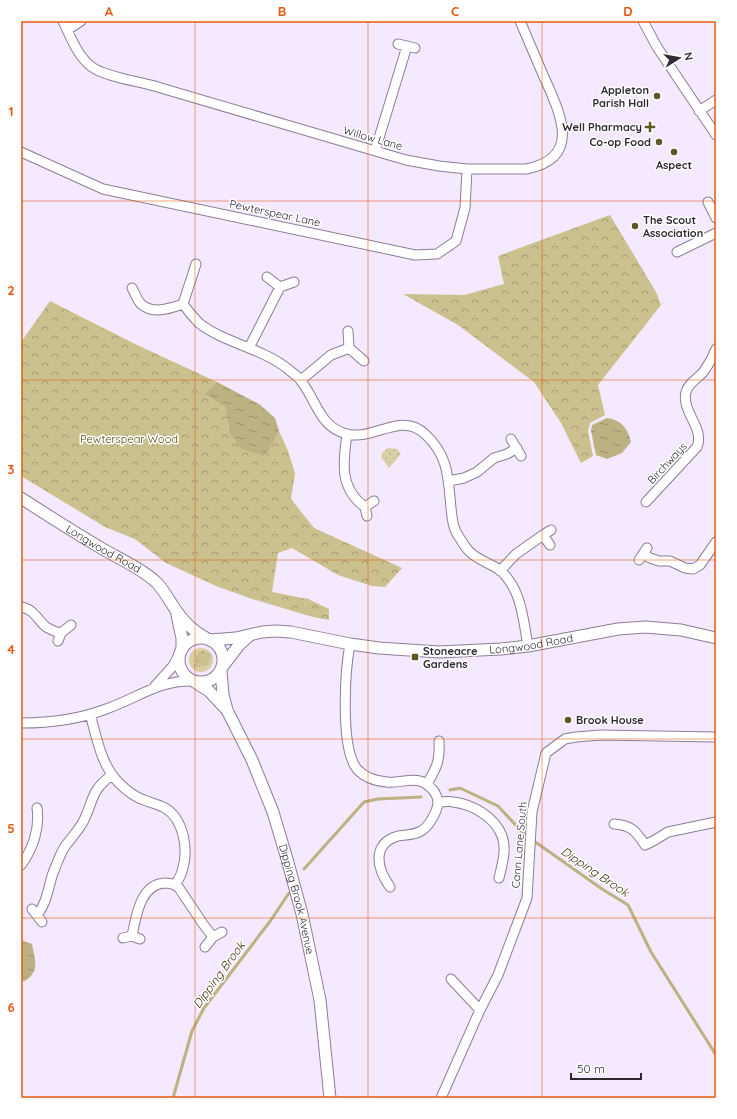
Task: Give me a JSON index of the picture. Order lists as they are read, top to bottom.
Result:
{
  "streets": {
    "street": [
      "Willow Lane",
      "Pewterspear Lane",
      "Birchways",
      "Longwood Road",
      "Cann Lane South",
      "Dipping Brook Avenue"
    ]
  },
  "crossings": [
    ["Willow Lane", "Pewterspear Lane"],
    ["Longwood Road", "Dipping Brook Avenue"]
  ],
  "water": ["Dipping Brook"],
  "parks": ["Pewterspear Wood"],
  "places": {
    "other": [
      "Appleton Parish Hall",
      "Co-op Food",
      "Aspect",
      "The Scout Association",
      "Brook House"
    ],
    "health": ["Well Pharmacy"],
    "transit": ["Stoneacre Gardens"]
  },
  "scale_bar": "50 m",
  "north": "right",
  "grid": {
    "columns": [
      "A",
      "B",
      "C",
      "D"
    ],
    "rows": [
      "1",
      "2",
      "3",
      "4",
      "5",
      "6"
    ]
  }
}
